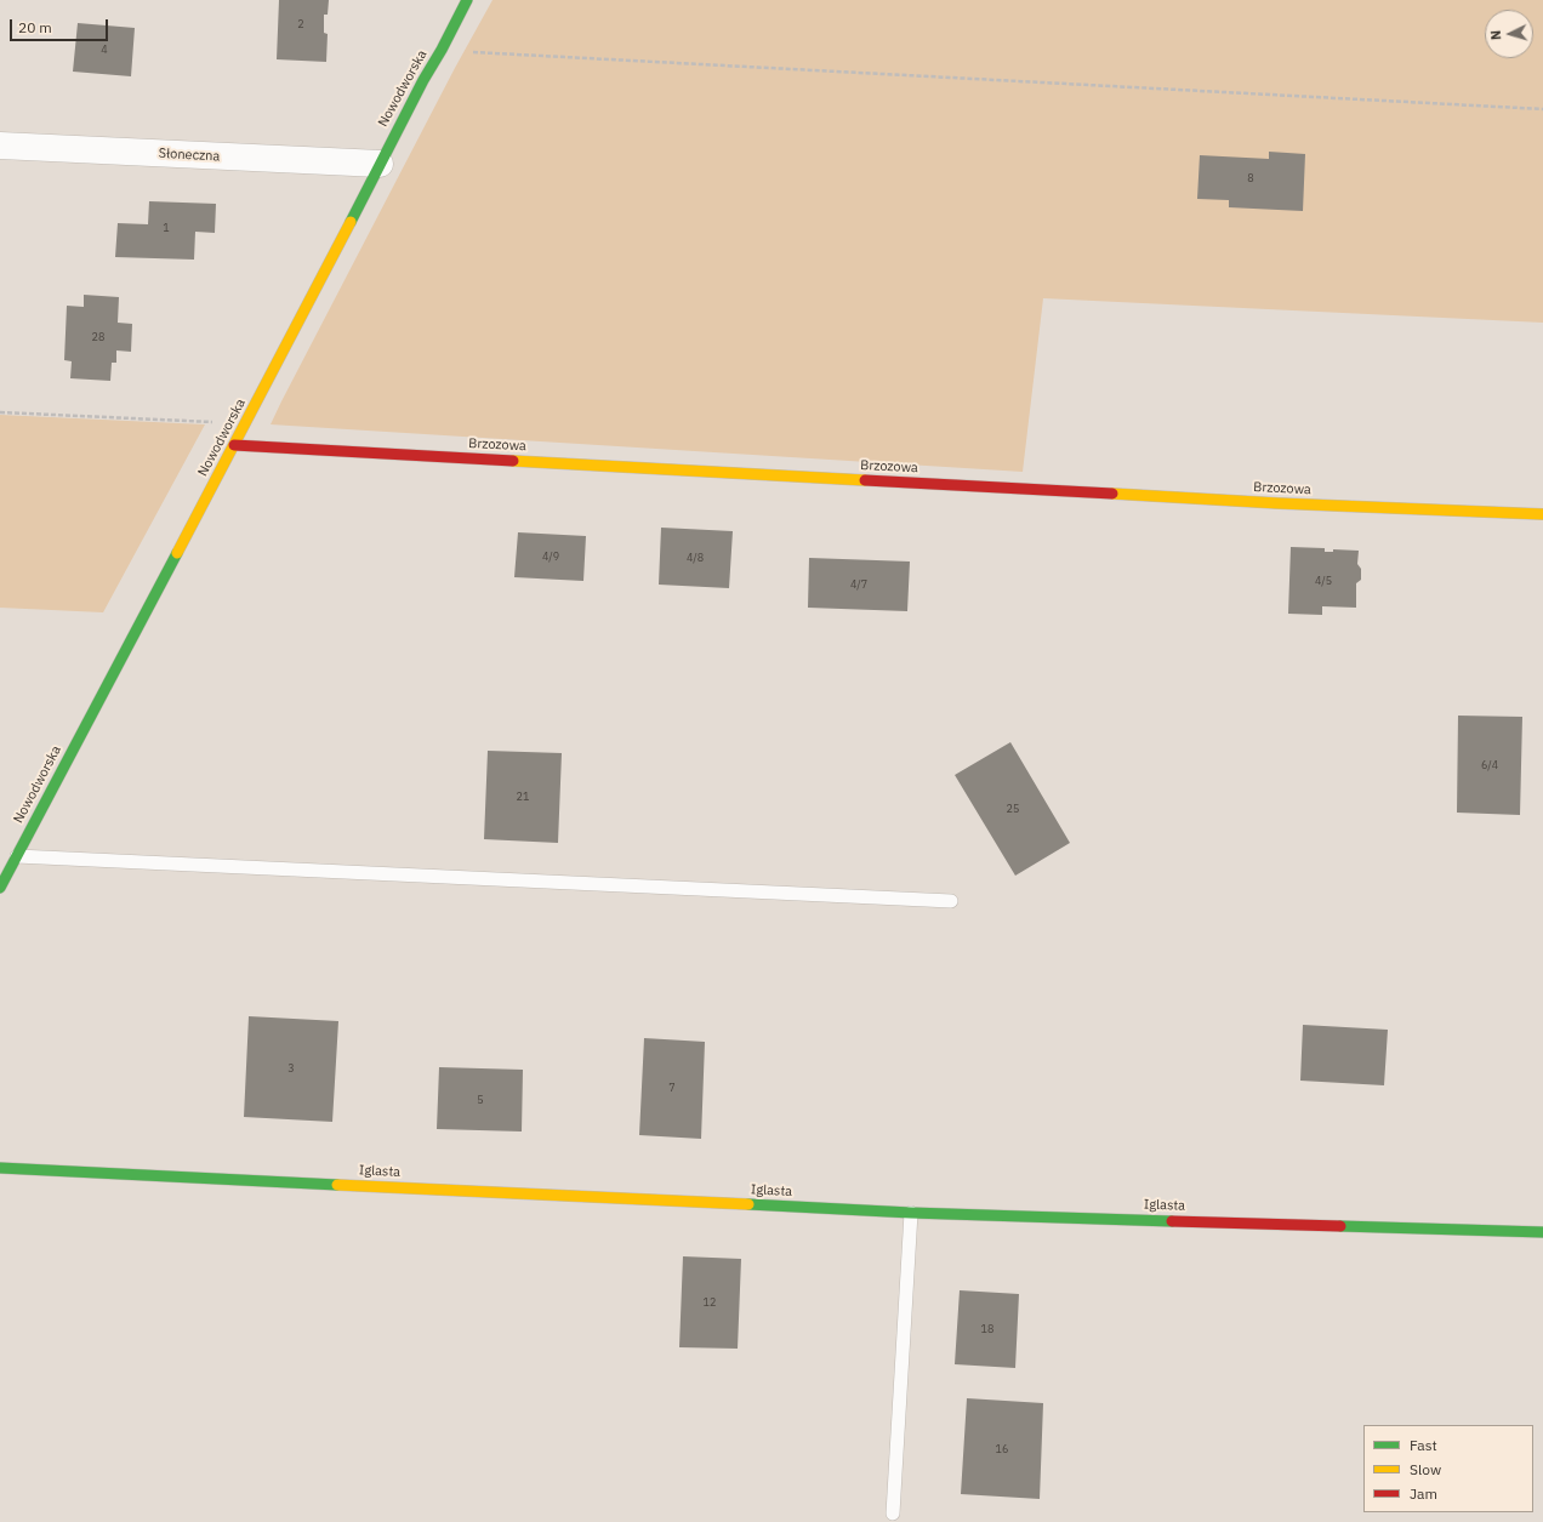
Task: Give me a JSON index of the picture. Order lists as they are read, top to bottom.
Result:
{
  "streets": {
    "street": [
      "Nowodworska",
      "Słoneczna",
      "Brzozowa",
      "Iglasta"
    ]
  },
  "crossings": [
    ["Nowodworska", "Słoneczna"],
    ["Nowodworska", "Brzozowa"]
  ],
  "house_numbers": [
    "2",
    "4",
    "8",
    "1",
    "28",
    "4/9",
    "4/8",
    "4/5",
    "4/7",
    "6/4",
    "21",
    "25",
    "3",
    "7",
    "5",
    "12",
    "18",
    "16"
  ],
  "legend": ["Fast", "Slow", "Jam"],
  "scale_bar": "20 m",
  "north": "left"
}
